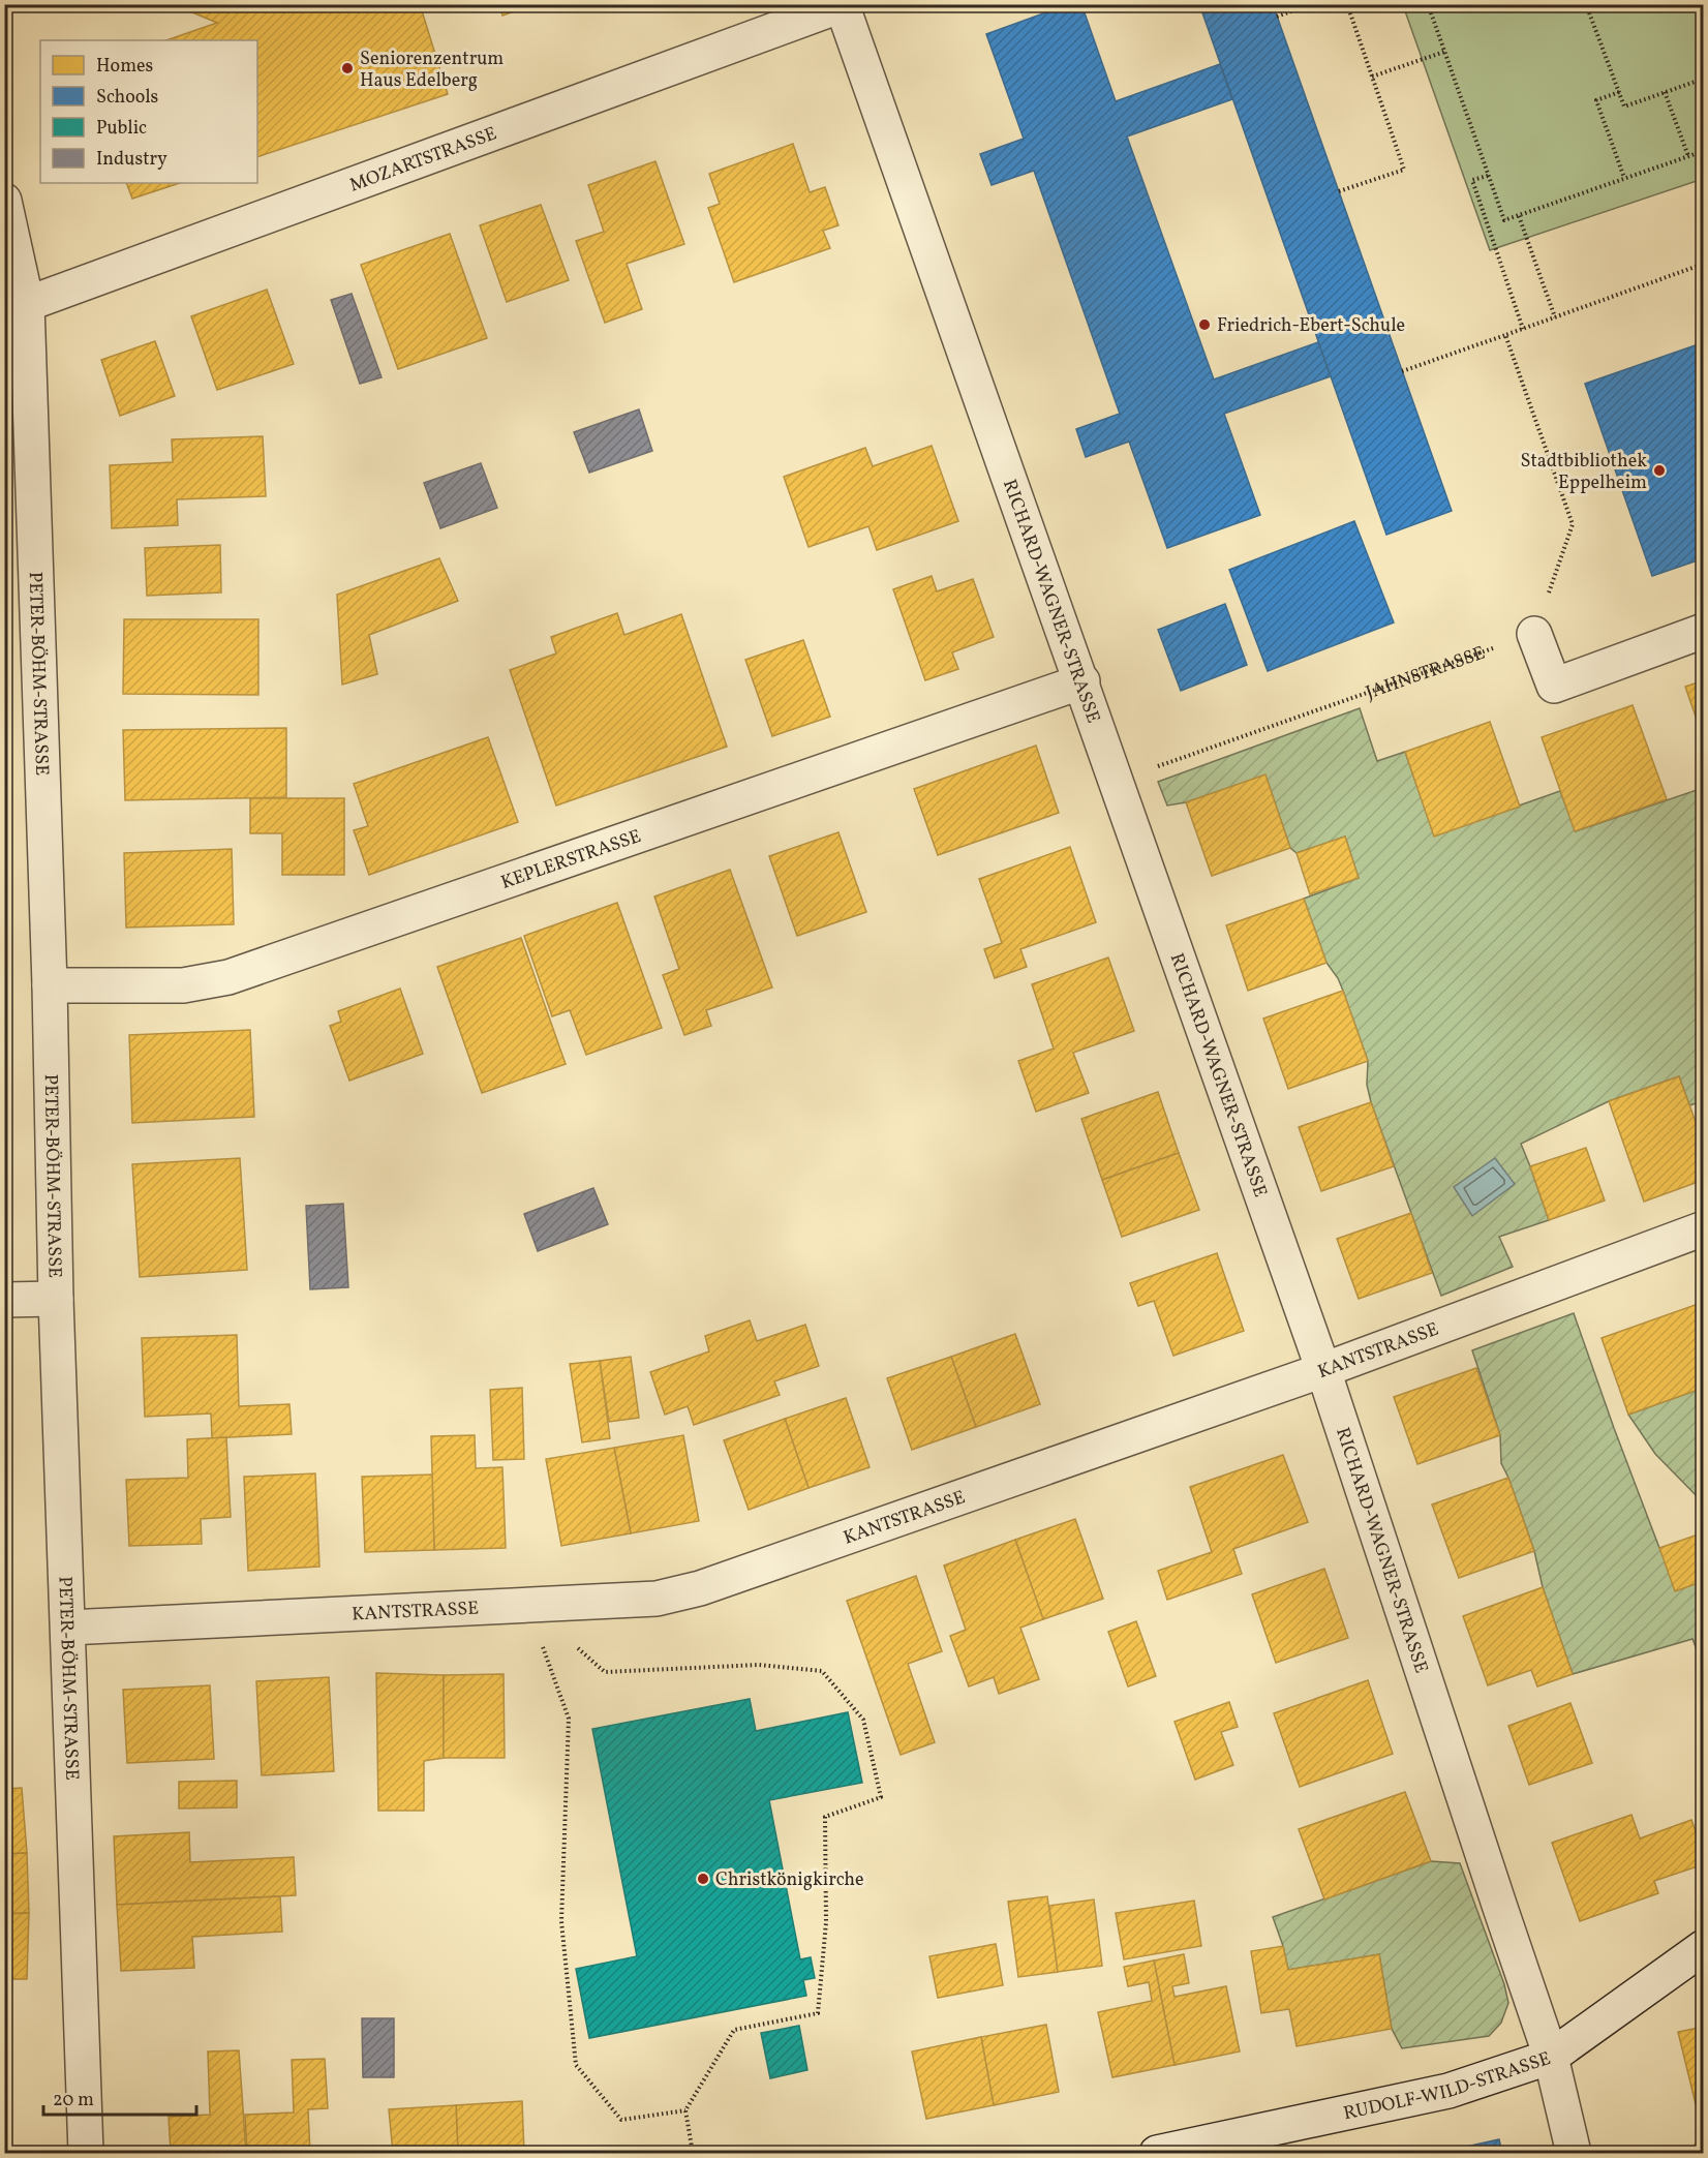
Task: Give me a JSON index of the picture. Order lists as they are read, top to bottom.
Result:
{
  "streets": {
    "street": [
      "MOZARTSTRASSE",
      "RICHARD-WAGNER-STRASSE",
      "PETER-BÖHM-STRASSE",
      "KEPLERSTRASSE",
      "KANTSTRASSE",
      "RUDOLF-WILD-STRASSE"
    ],
    "path": ["JAHNSTRASSE"]
  },
  "crossings": [
    ["MOZARTSTRASSE", "RICHARD-WAGNER-STRASSE"],
    ["MOZARTSTRASSE", "PETER-BÖHM-STRASSE"],
    ["RICHARD-WAGNER-STRASSE", "JAHNSTRASSE"],
    ["RICHARD-WAGNER-STRASSE", "KEPLERSTRASSE"],
    ["RICHARD-WAGNER-STRASSE", "KANTSTRASSE"],
    ["RICHARD-WAGNER-STRASSE", "RUDOLF-WILD-STRASSE"],
    ["PETER-BÖHM-STRASSE", "KEPLERSTRASSE"],
    ["PETER-BÖHM-STRASSE", "KANTSTRASSE"]
  ],
  "places": [
    "Seniorenzentrum Haus Edelberg",
    "Friedrich-Ebert-Schule",
    "Stadtbibliothek Eppelheim",
    "Christkönigkirche"
  ],
  "legend": [
    "Homes",
    "Schools",
    "Public",
    "Industry"
  ],
  "scale_bar": "20 m"
}
